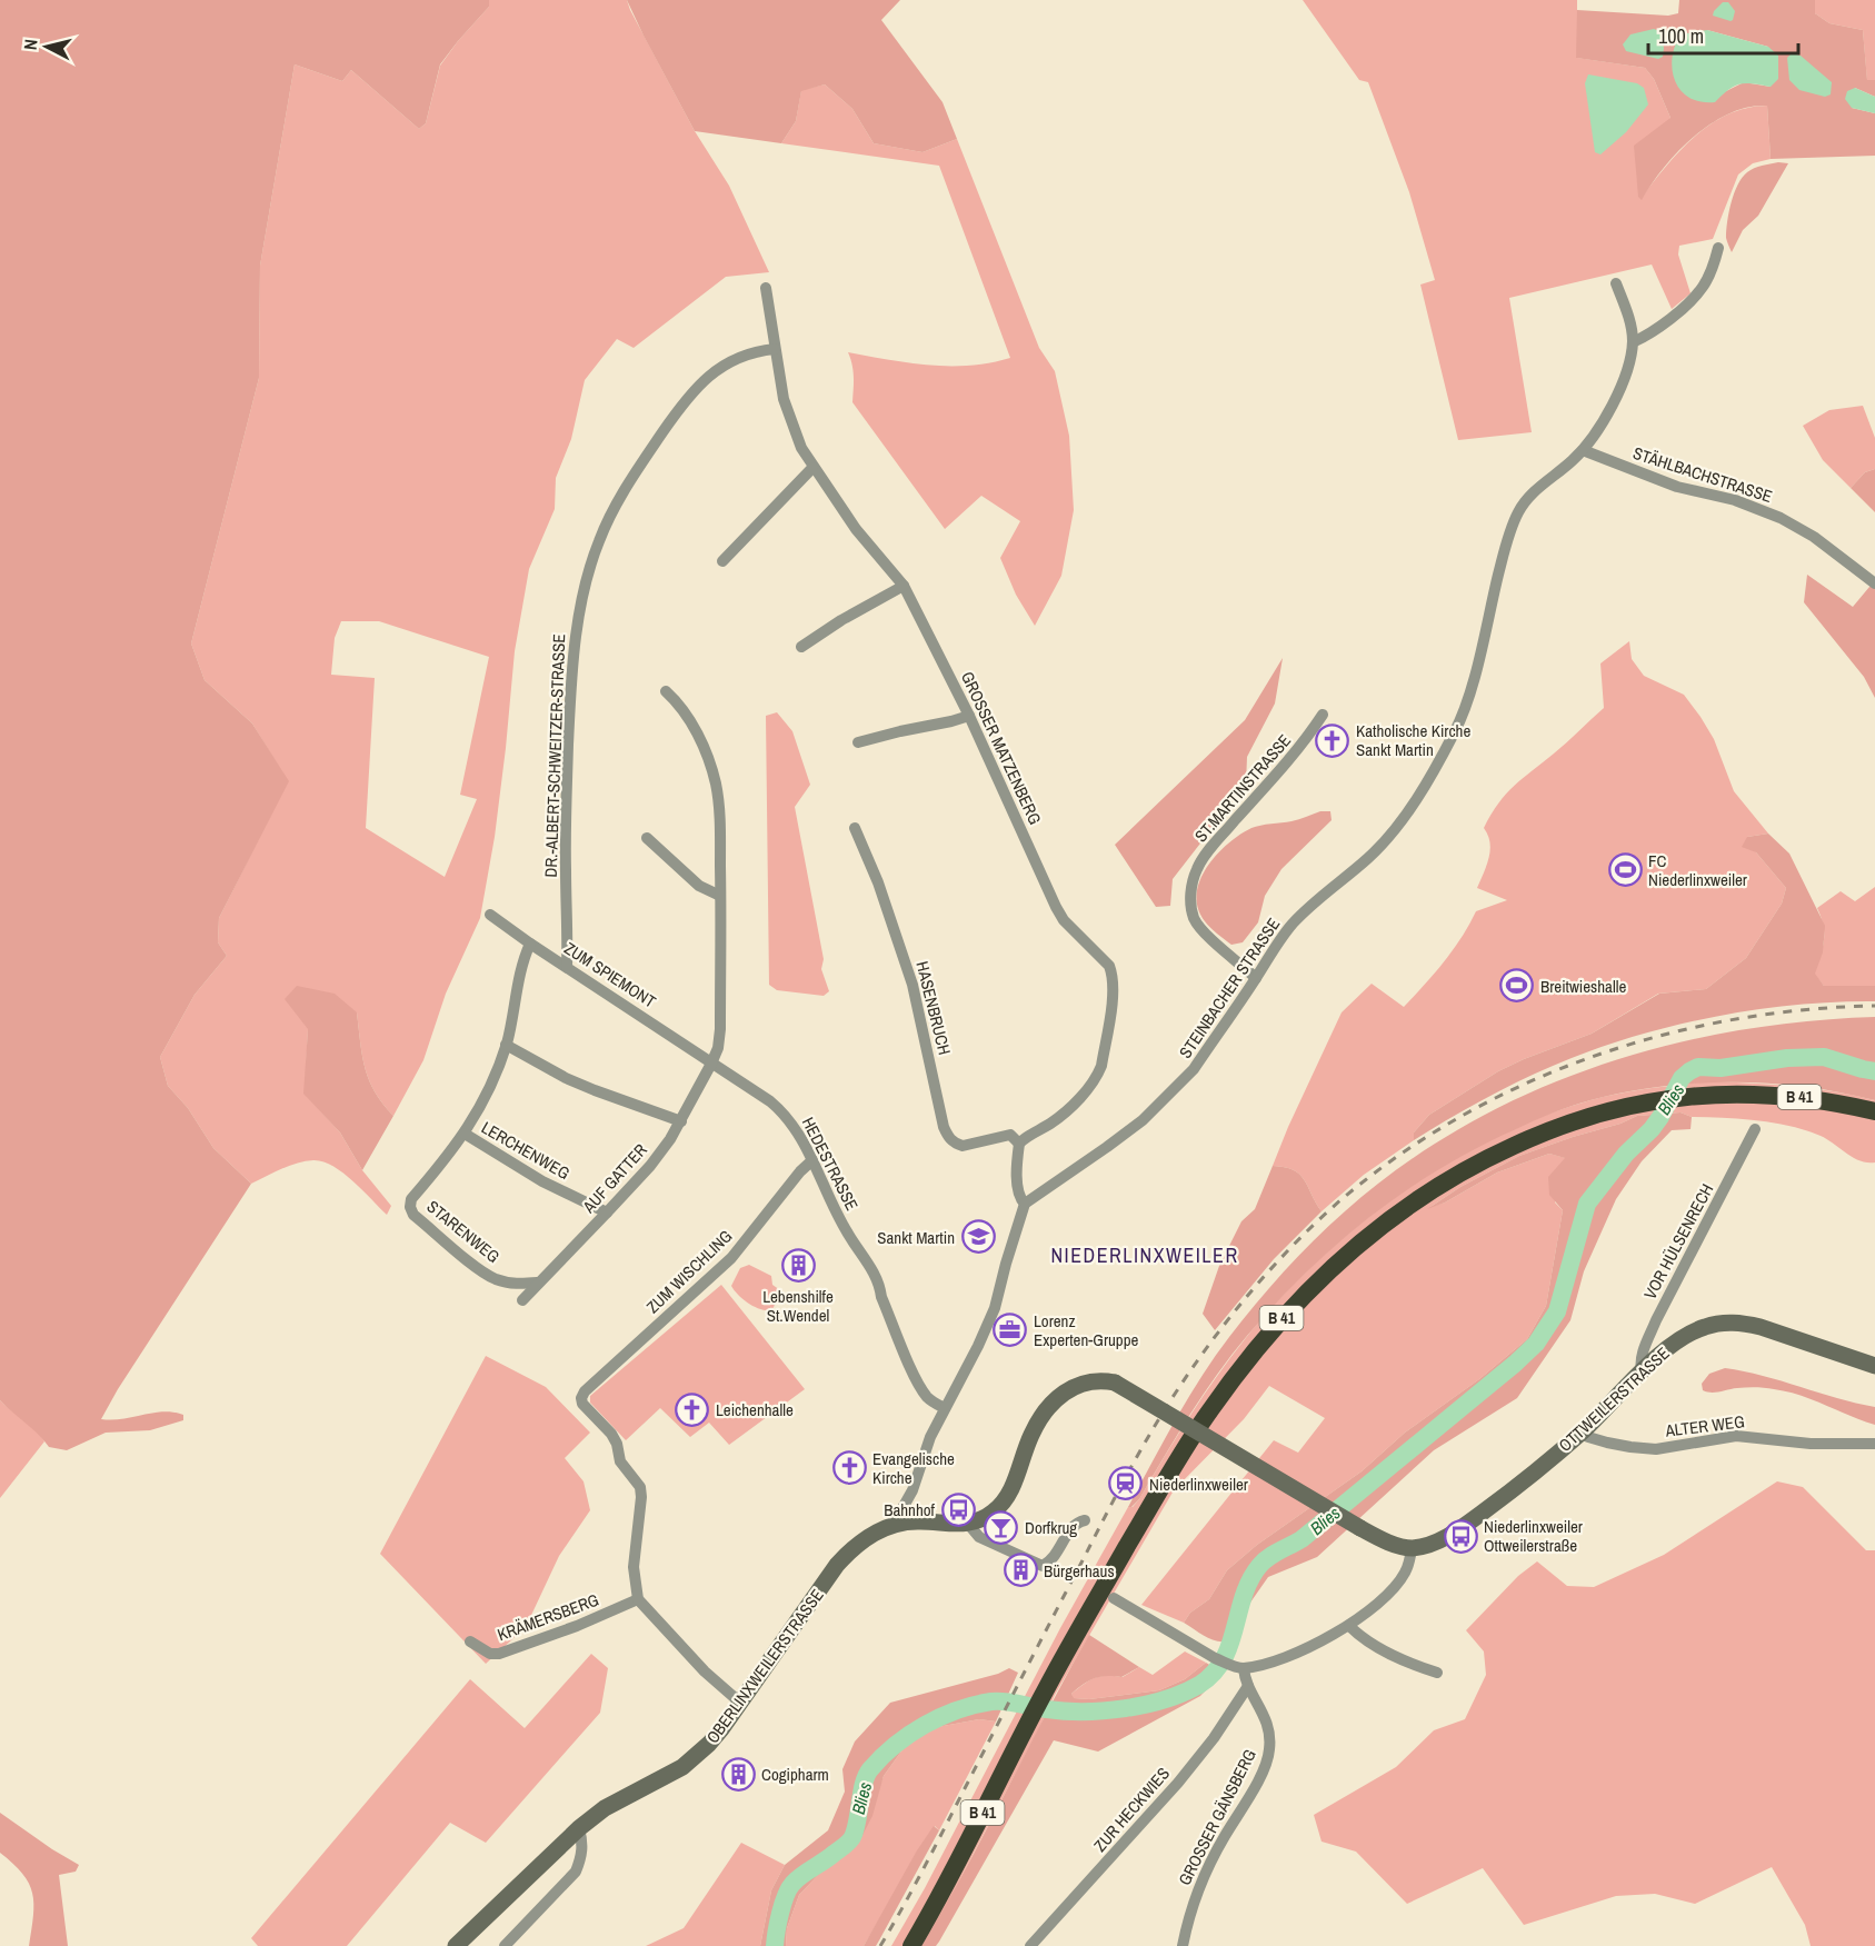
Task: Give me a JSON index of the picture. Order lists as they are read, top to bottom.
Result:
{
  "streets": {
    "highway": ["B 41"],
    "main road": ["OTTWEILERSTRASSE", "OBERLINXWEILERSTRASSE"],
    "street": [
      "STÄHLBACHSTRASSE",
      "GROSSER MATZENBERG",
      "DR.-ALBERT-SCHWEITZER-STRASSE",
      "ST.MARTINSTRASSE",
      "ZUM SPIEMONT",
      "STEINBACHER STRASSE",
      "HASENBRUCH",
      "LERCHENWEG",
      "HEDESTRASSE",
      "AUF GATTER",
      "STARENWEG",
      "VOR HÜLSENRECH",
      "ZUM WISCHLING",
      "ALTER WEG",
      "KRÄMERSBERG",
      "ZUR HECKWIES",
      "GROSSER GÄNSBERG"
    ]
  },
  "crossings": [
    ["STÄHLBACHSTRASSE", "STEINBACHER STRASSE"],
    ["GROSSER MATZENBERG", "DR.-ALBERT-SCHWEITZER-STRASSE"],
    ["GROSSER MATZENBERG", "HASENBRUCH"],
    ["DR.-ALBERT-SCHWEITZER-STRASSE", "ZUM SPIEMONT"],
    ["ST.MARTINSTRASSE", "STEINBACHER STRASSE"],
    ["ZUM SPIEMONT", "HEDESTRASSE"],
    ["ZUM SPIEMONT", "AUF GATTER"],
    ["LERCHENWEG", "AUF GATTER"],
    ["LERCHENWEG", "STARENWEG"],
    ["HEDESTRASSE", "AUF GATTER"],
    ["HEDESTRASSE", "ZUM WISCHLING"],
    ["AUF GATTER", "STARENWEG"],
    ["VOR HÜLSENRECH", "OTTWEILERSTRASSE"],
    ["ZUM WISCHLING", "KRÄMERSBERG"],
    ["OTTWEILERSTRASSE", "ALTER WEG"],
    ["ZUR HECKWIES", "GROSSER GÄNSBERG"]
  ],
  "districts": ["NIEDERLINXWEILER"],
  "water": ["Blies"],
  "places": {
    "church": ["Katholische Kirche Sankt Martin", "Leichenhalle", "Evangelische Kirche"],
    "sports": ["FC Niederlinxweiler", "Breitwieshalle"],
    "school or university": ["Sankt Martin"],
    "building": ["Lebenshilfe St.Wendel", "Bürgerhaus", "Cogipharm"],
    "office": ["Lorenz Experten-Gruppe"],
    "station": ["Niederlinxweiler"],
    "bus stop": ["Bahnhof", "Niederlinxweiler Ottweilerstraße"],
    "bar": ["Dorfkrug"]
  },
  "scale_bar": "100 m",
  "north": "left"
}
